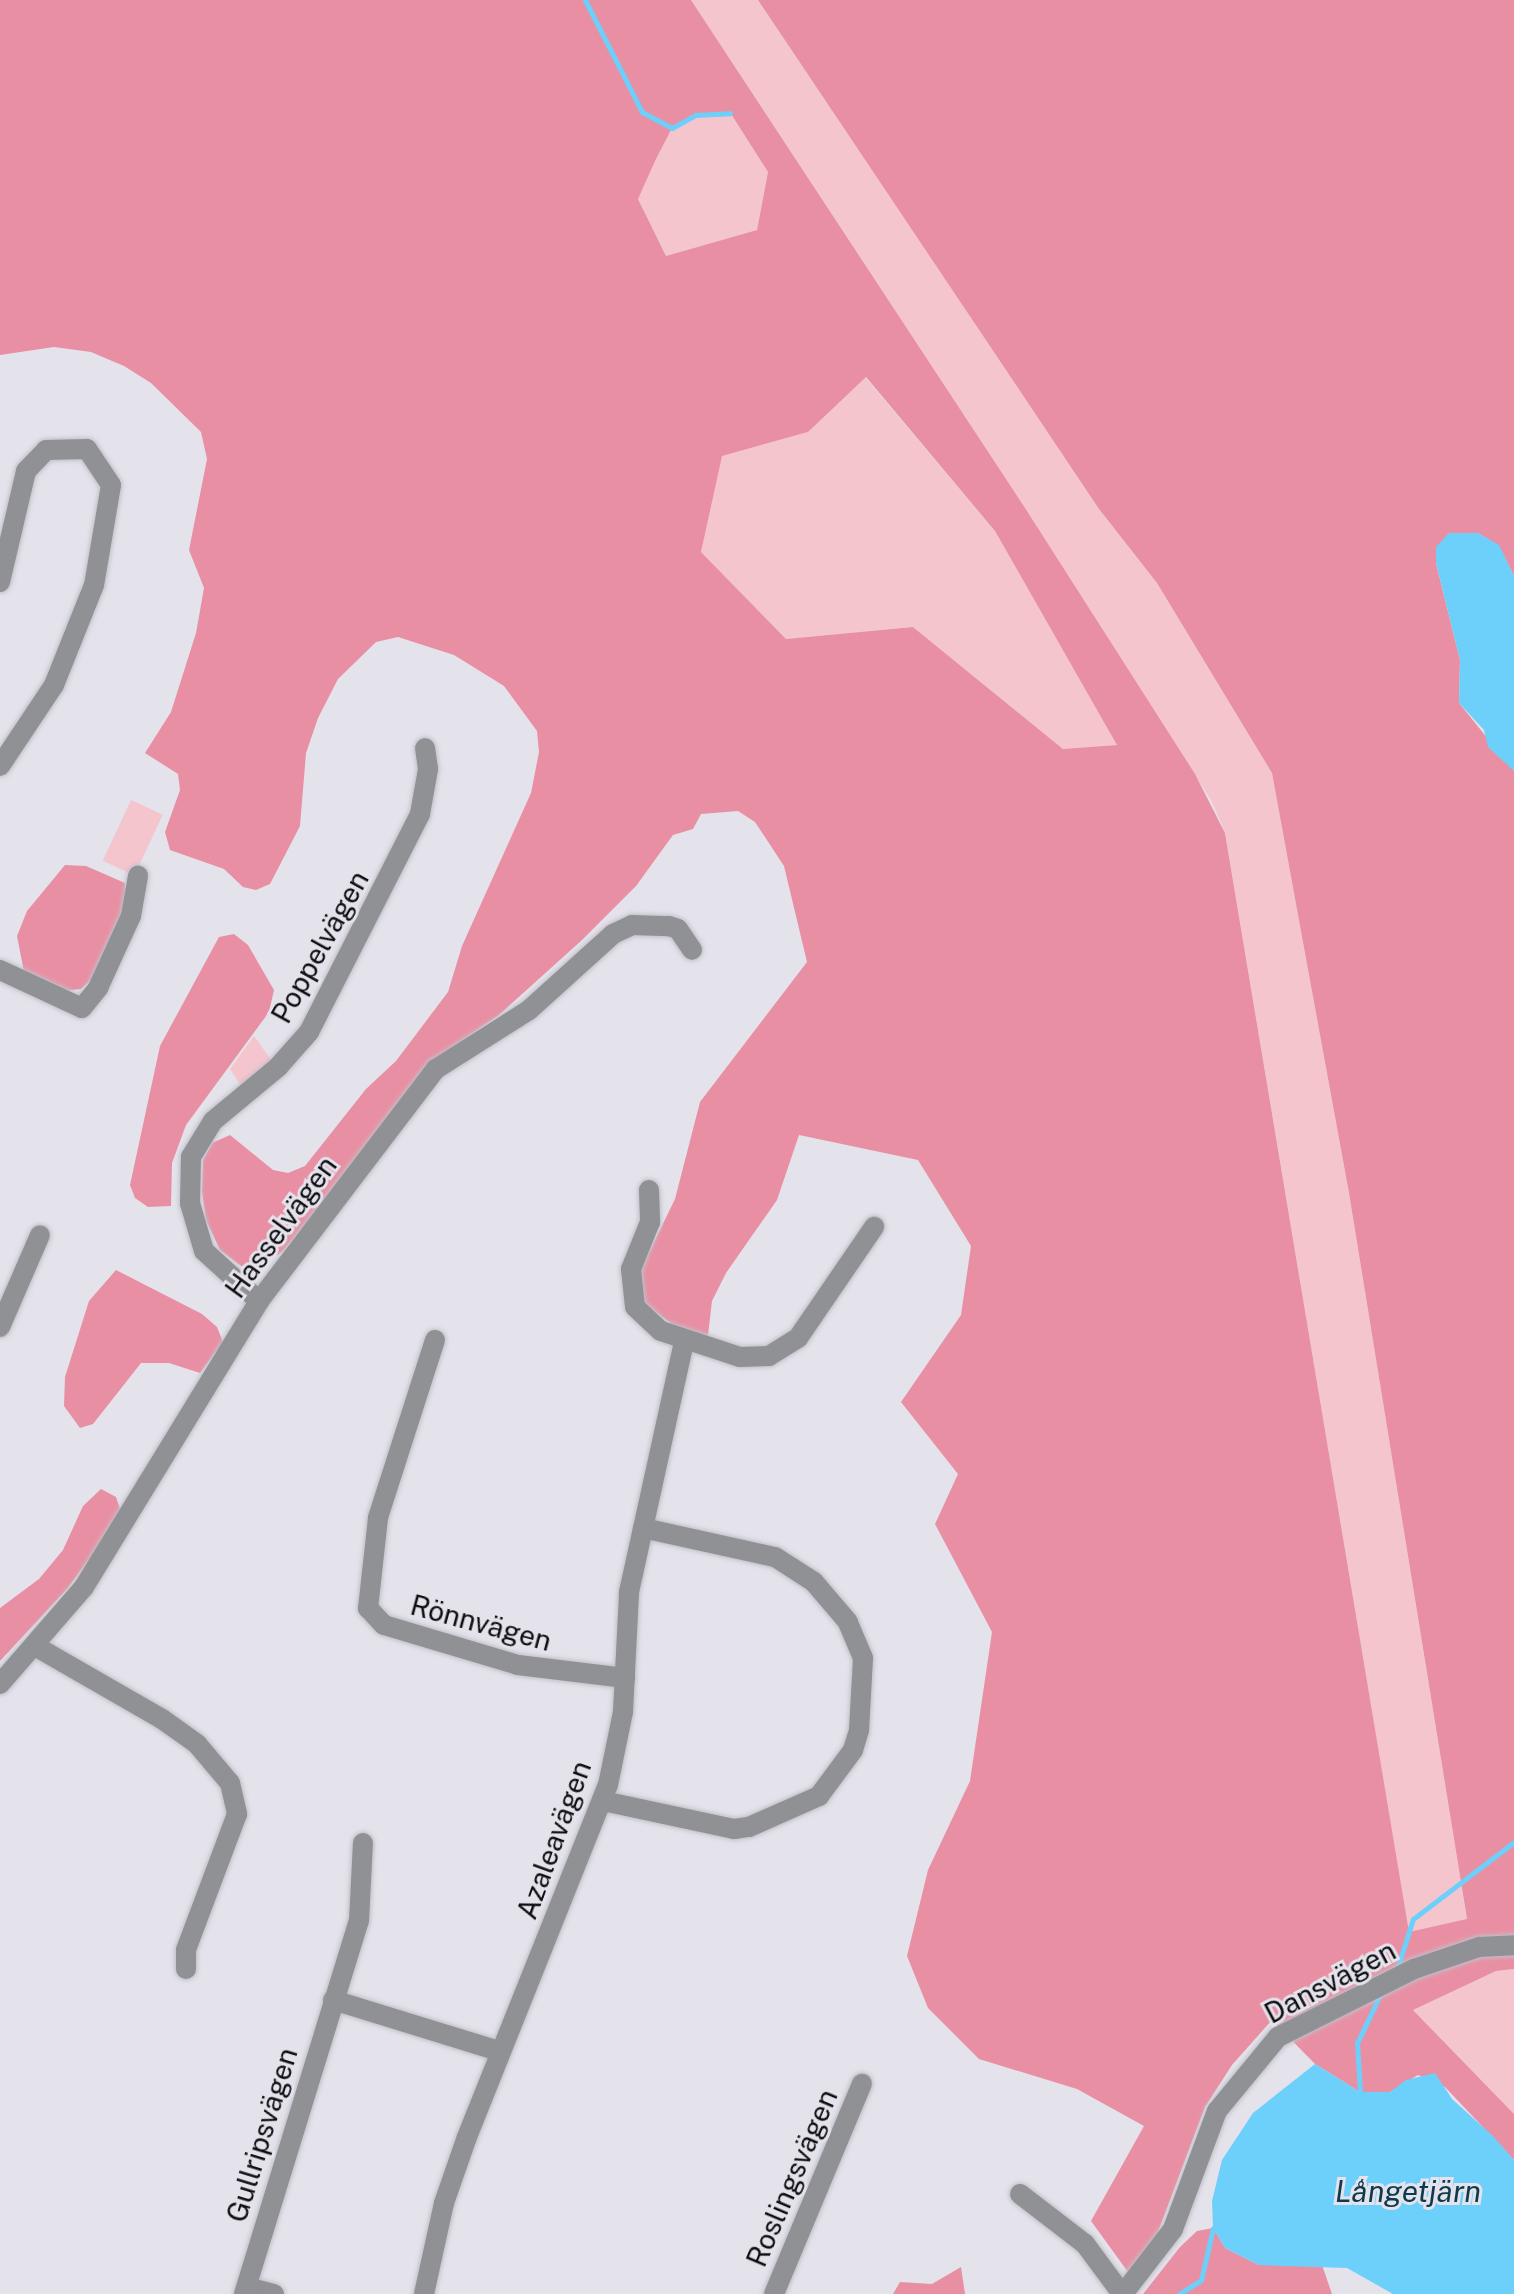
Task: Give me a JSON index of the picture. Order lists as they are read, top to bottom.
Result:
{
  "streets": {
    "street": [
      "Poppelvägen",
      "Hasselvägen",
      "Rönnvägen",
      "Azaleavägen",
      "Dansvägen",
      "Gullripsvägen",
      "Roslingsvägen"
    ]
  },
  "crossings": [
    ["Poppelvägen", "Hasselvägen"],
    ["Rönnvägen", "Azaleavägen"]
  ],
  "water": ["Långetjärn"]
}
